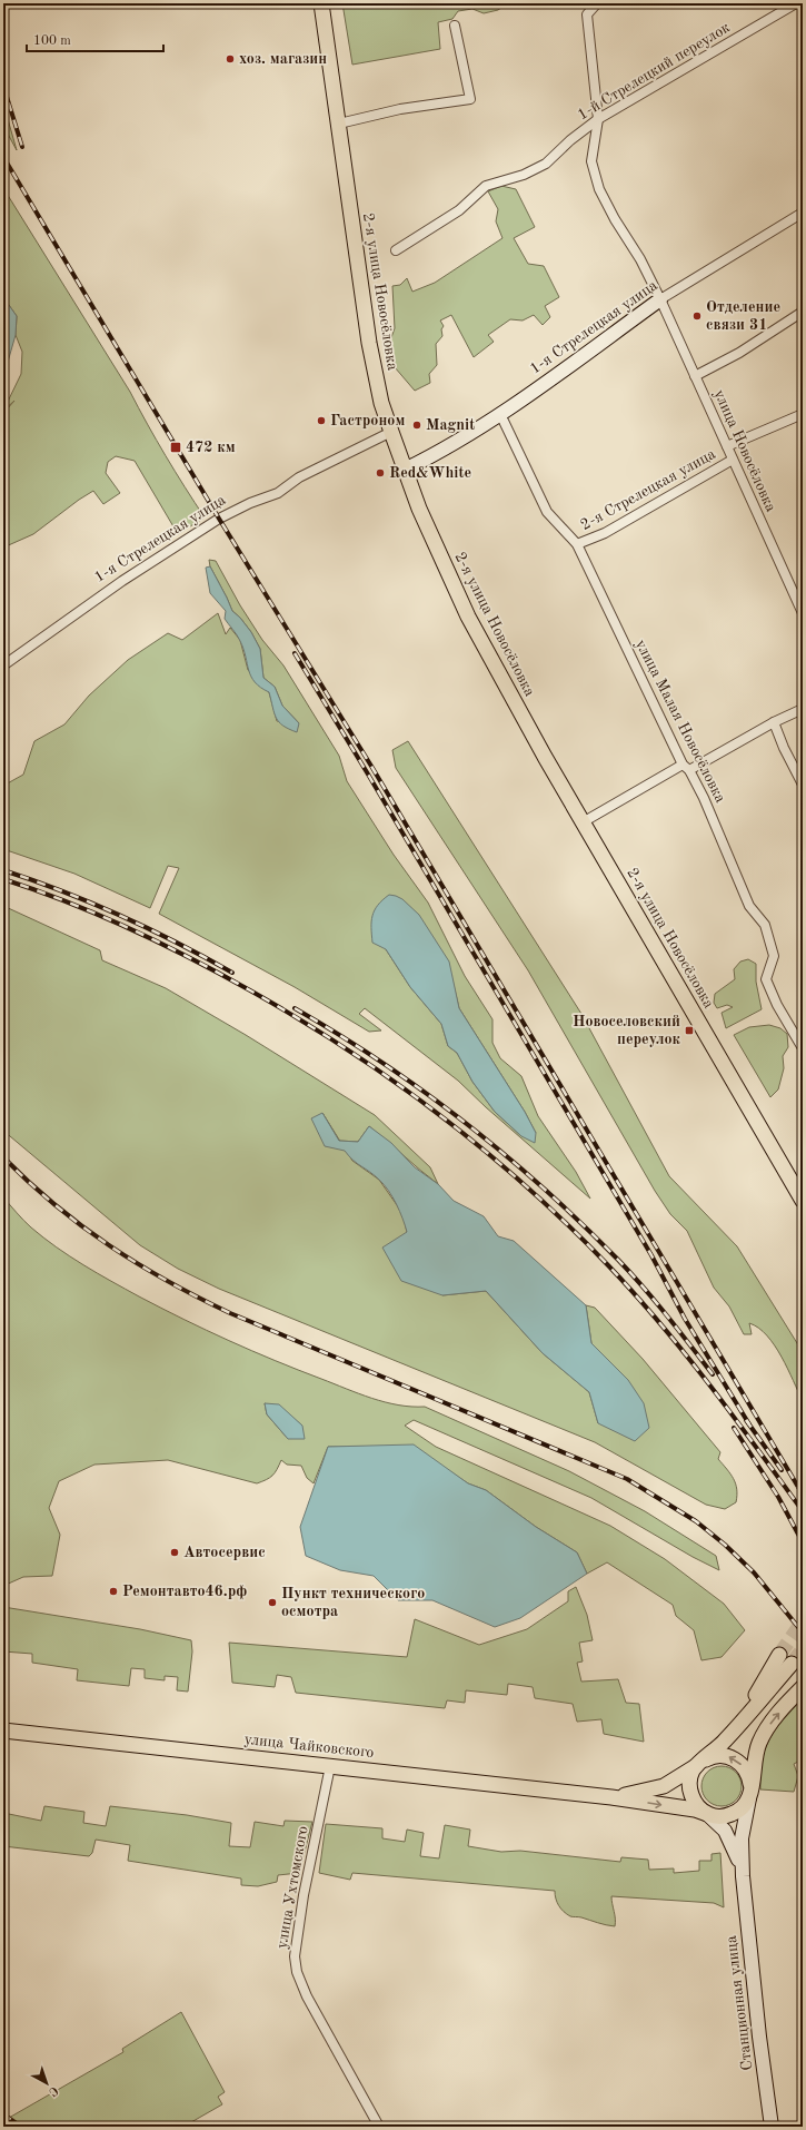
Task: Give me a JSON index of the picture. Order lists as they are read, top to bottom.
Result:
{
  "streets": {
    "main road": [
      "2-я улица Новосёловка",
      "1-я Стрелецкая улица",
      "улица Чайковского",
      "Станционная улица"
    ],
    "street": [
      "1-й Стрелецкий переулок",
      "улица Новосёловка",
      "2-я Стрелецкая улица",
      "улица Малая Новосёловка",
      "улица Ухтомского"
    ]
  },
  "crossings": [
    ["1-й Стрелецкий переулок", "улица Новосёловка"],
    ["2-я улица Новосёловка", "1-я Стрелецкая улица"],
    ["1-я Стрелецкая улица", "улица Новосёловка"],
    ["1-я Стрелецкая улица", "улица Малая Новосёловка"],
    ["улица Новосёловка", "2-я Стрелецкая улица"],
    ["2-я Стрелецкая улица", "улица Малая Новосёловка"],
    ["улица Чайковского", "улица Ухтомского"],
    ["улица Чайковского", "Станционная улица"]
  ],
  "places": {
    "other": [
      "хоз. магазин",
      "Отделение связи 31",
      "Гастроном",
      "Magnit",
      "Red&White",
      "Автосервис",
      "Ремонтавто46.рф",
      "Пункт технического осмотра"
    ],
    "transit": ["472 км", "Новоселовский переулок"]
  },
  "scale_bar": "100 m",
  "north": "bottom right"
}
